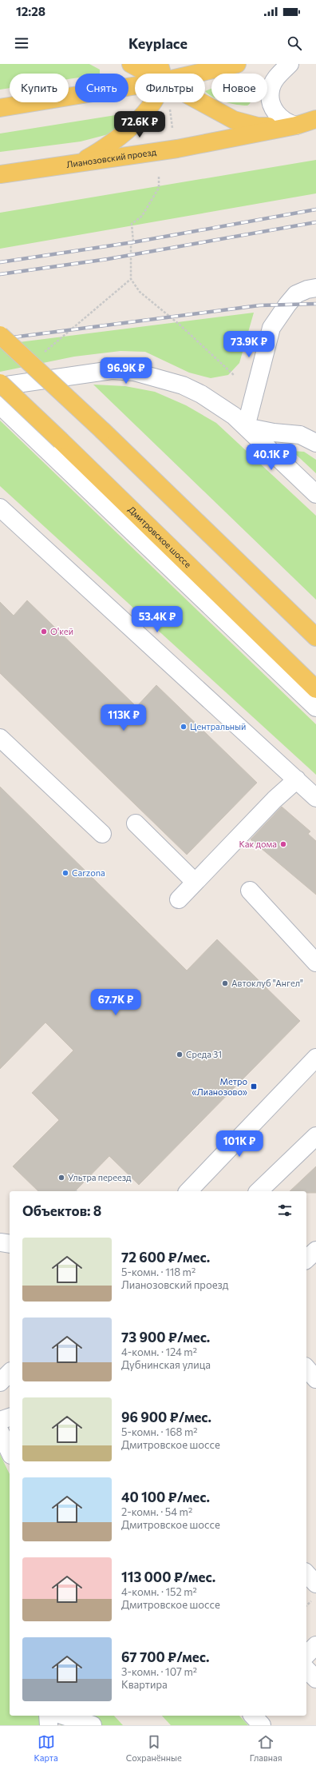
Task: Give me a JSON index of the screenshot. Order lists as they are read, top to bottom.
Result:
{
  "streets": {
    "main road": ["Лианозовский проезд", "Дмитровское шоссе"]
  },
  "places": {
    "other": [
      "О'кей",
      "Центральный",
      "Как дома",
      "Carzona",
      "Автоклуб \"Ангел\"",
      "Среда 31",
      "Ультра переезд"
    ],
    "transit": ["Метро «Лианозово»"]
  },
  "page": {
    "status": "12:28",
    "header": "Keyplace",
    "chip": [
      "Купить",
      "Снять",
      "Фильтры",
      "Новое"
    ],
    "price": [
      "72.6K ₽",
      "73.9K ₽",
      "96.9K ₽",
      "40.1K ₽",
      "53.4K ₽",
      "113K ₽",
      "67.7K ₽",
      "101K ₽"
    ],
    "heading": "Объектов: 8",
    "list": [
      {
        "name": "72 600 ₽/мес.",
        "note": "5-комн. · 118 m² · Лианозовский проезд"
      },
      {
        "name": "73 900 ₽/мес.",
        "note": "4-комн. · 124 m² · Дубнинская улица"
      },
      {
        "name": "96 900 ₽/мес.",
        "note": "5-комн. · 168 m² · Дмитровское шоссе"
      },
      {
        "name": "40 100 ₽/мес.",
        "note": "2-комн. · 54 m² · Дмитровское шоссе"
      },
      {
        "name": "113 000 ₽/мес.",
        "note": "4-комн. · 152 m² · Дмитровское шоссе"
      },
      {
        "name": "67 700 ₽/мес.",
        "note": "3-комн. · 107 m² · Квартира"
      }
    ],
    "tabs": ["Карта", "Сохранённые", "Главная"]
  }
}
